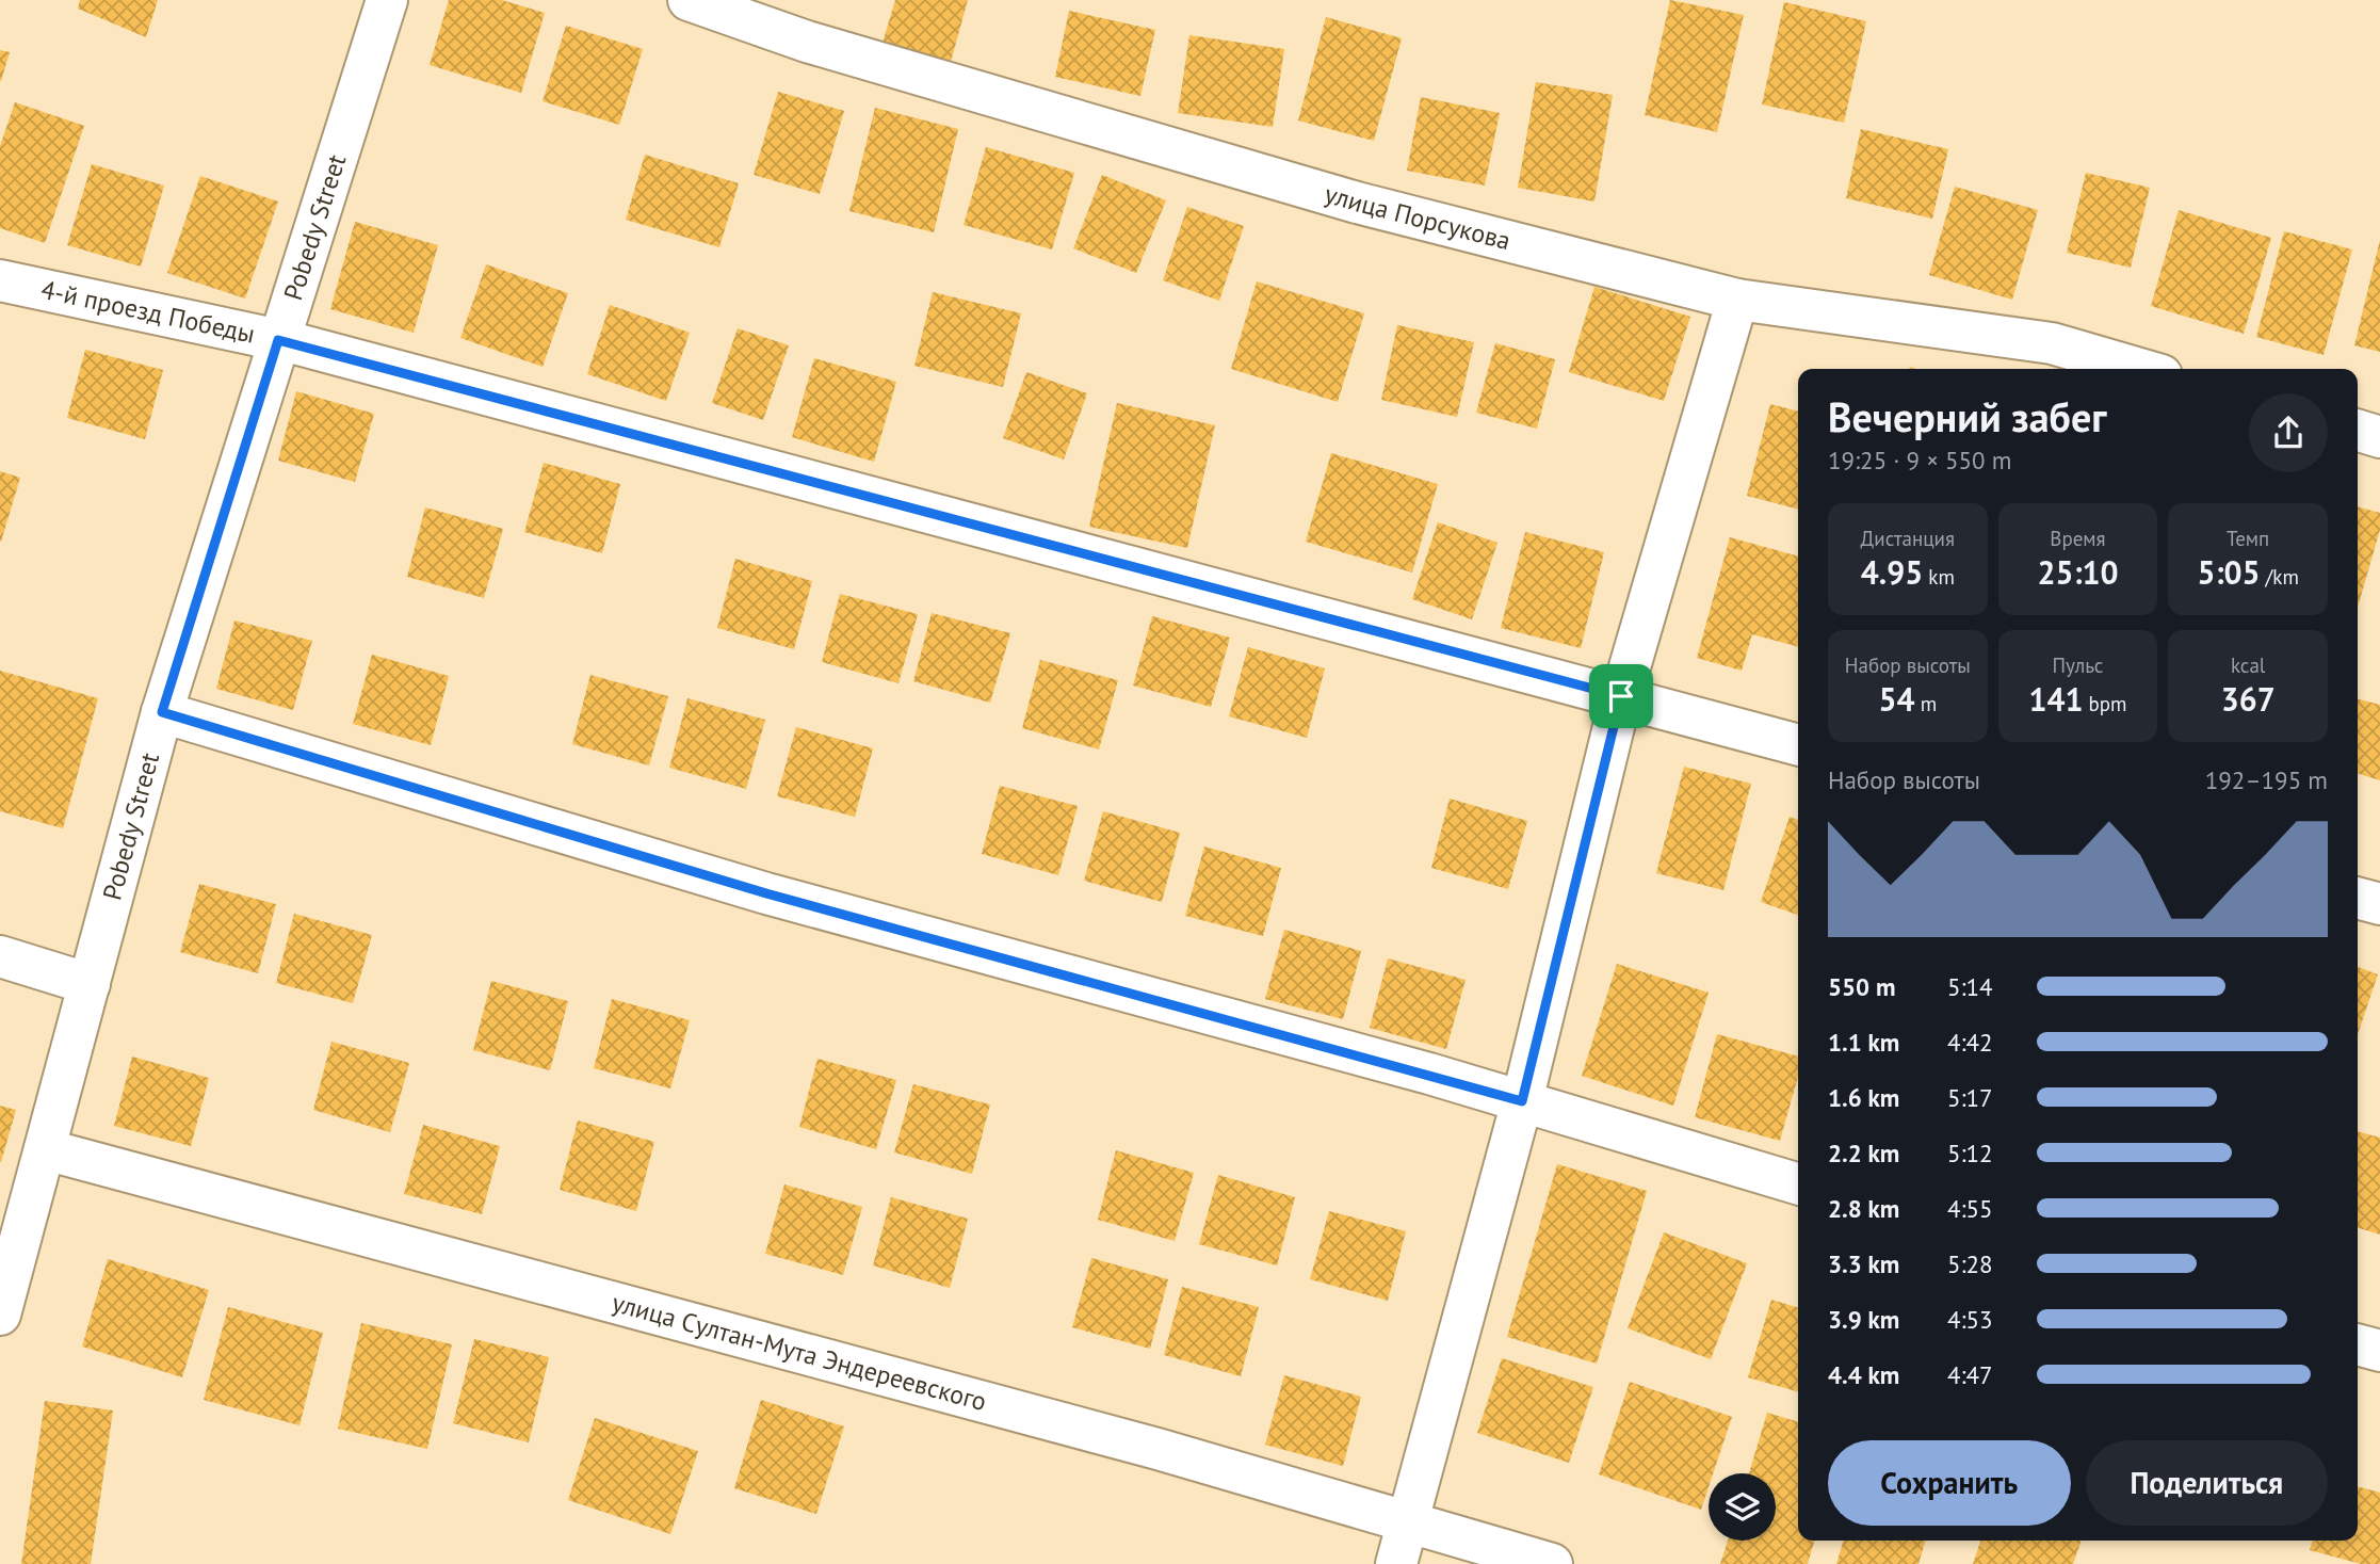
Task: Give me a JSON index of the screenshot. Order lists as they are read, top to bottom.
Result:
{
  "streets": {
    "street": [
      "улица Порсукова",
      "Pobedy Street",
      "4-й проезд Победы",
      "улица Султан-Мута Эндереевского"
    ]
  },
  "crossings": [
    ["Pobedy Street", "4-й проезд Победы"],
    ["Pobedy Street", "улица Султан-Мута Эндереевского"]
  ],
  "page": {
    "heading": ["Вечерний забег", "19:25 · 9 × 550 m"],
    "stats": [
      ["Дистанция", "4.95 km"],
      ["Время", "25:10"],
      ["Темп", "5:05 /km"],
      ["Набор высоты", "54 m"],
      ["Пульс", "141 bpm"],
      ["kcal", "367"]
    ],
    "chart": ["Набор высоты", "192–195 m"],
    "list": [
      {
        "name": "550 m",
        "note": "5:14"
      },
      {
        "name": "1.1 km",
        "note": "4:42"
      },
      {
        "name": "1.6 km",
        "note": "5:17"
      },
      {
        "name": "2.2 km",
        "note": "5:12"
      },
      {
        "name": "2.8 km",
        "note": "4:55"
      },
      {
        "name": "3.3 km",
        "note": "5:28"
      },
      {
        "name": "3.9 km",
        "note": "4:53"
      },
      {
        "name": "4.4 km",
        "note": "4:47"
      }
    ],
    "buttons": ["Сохранить", "Поделиться"]
  }
}
